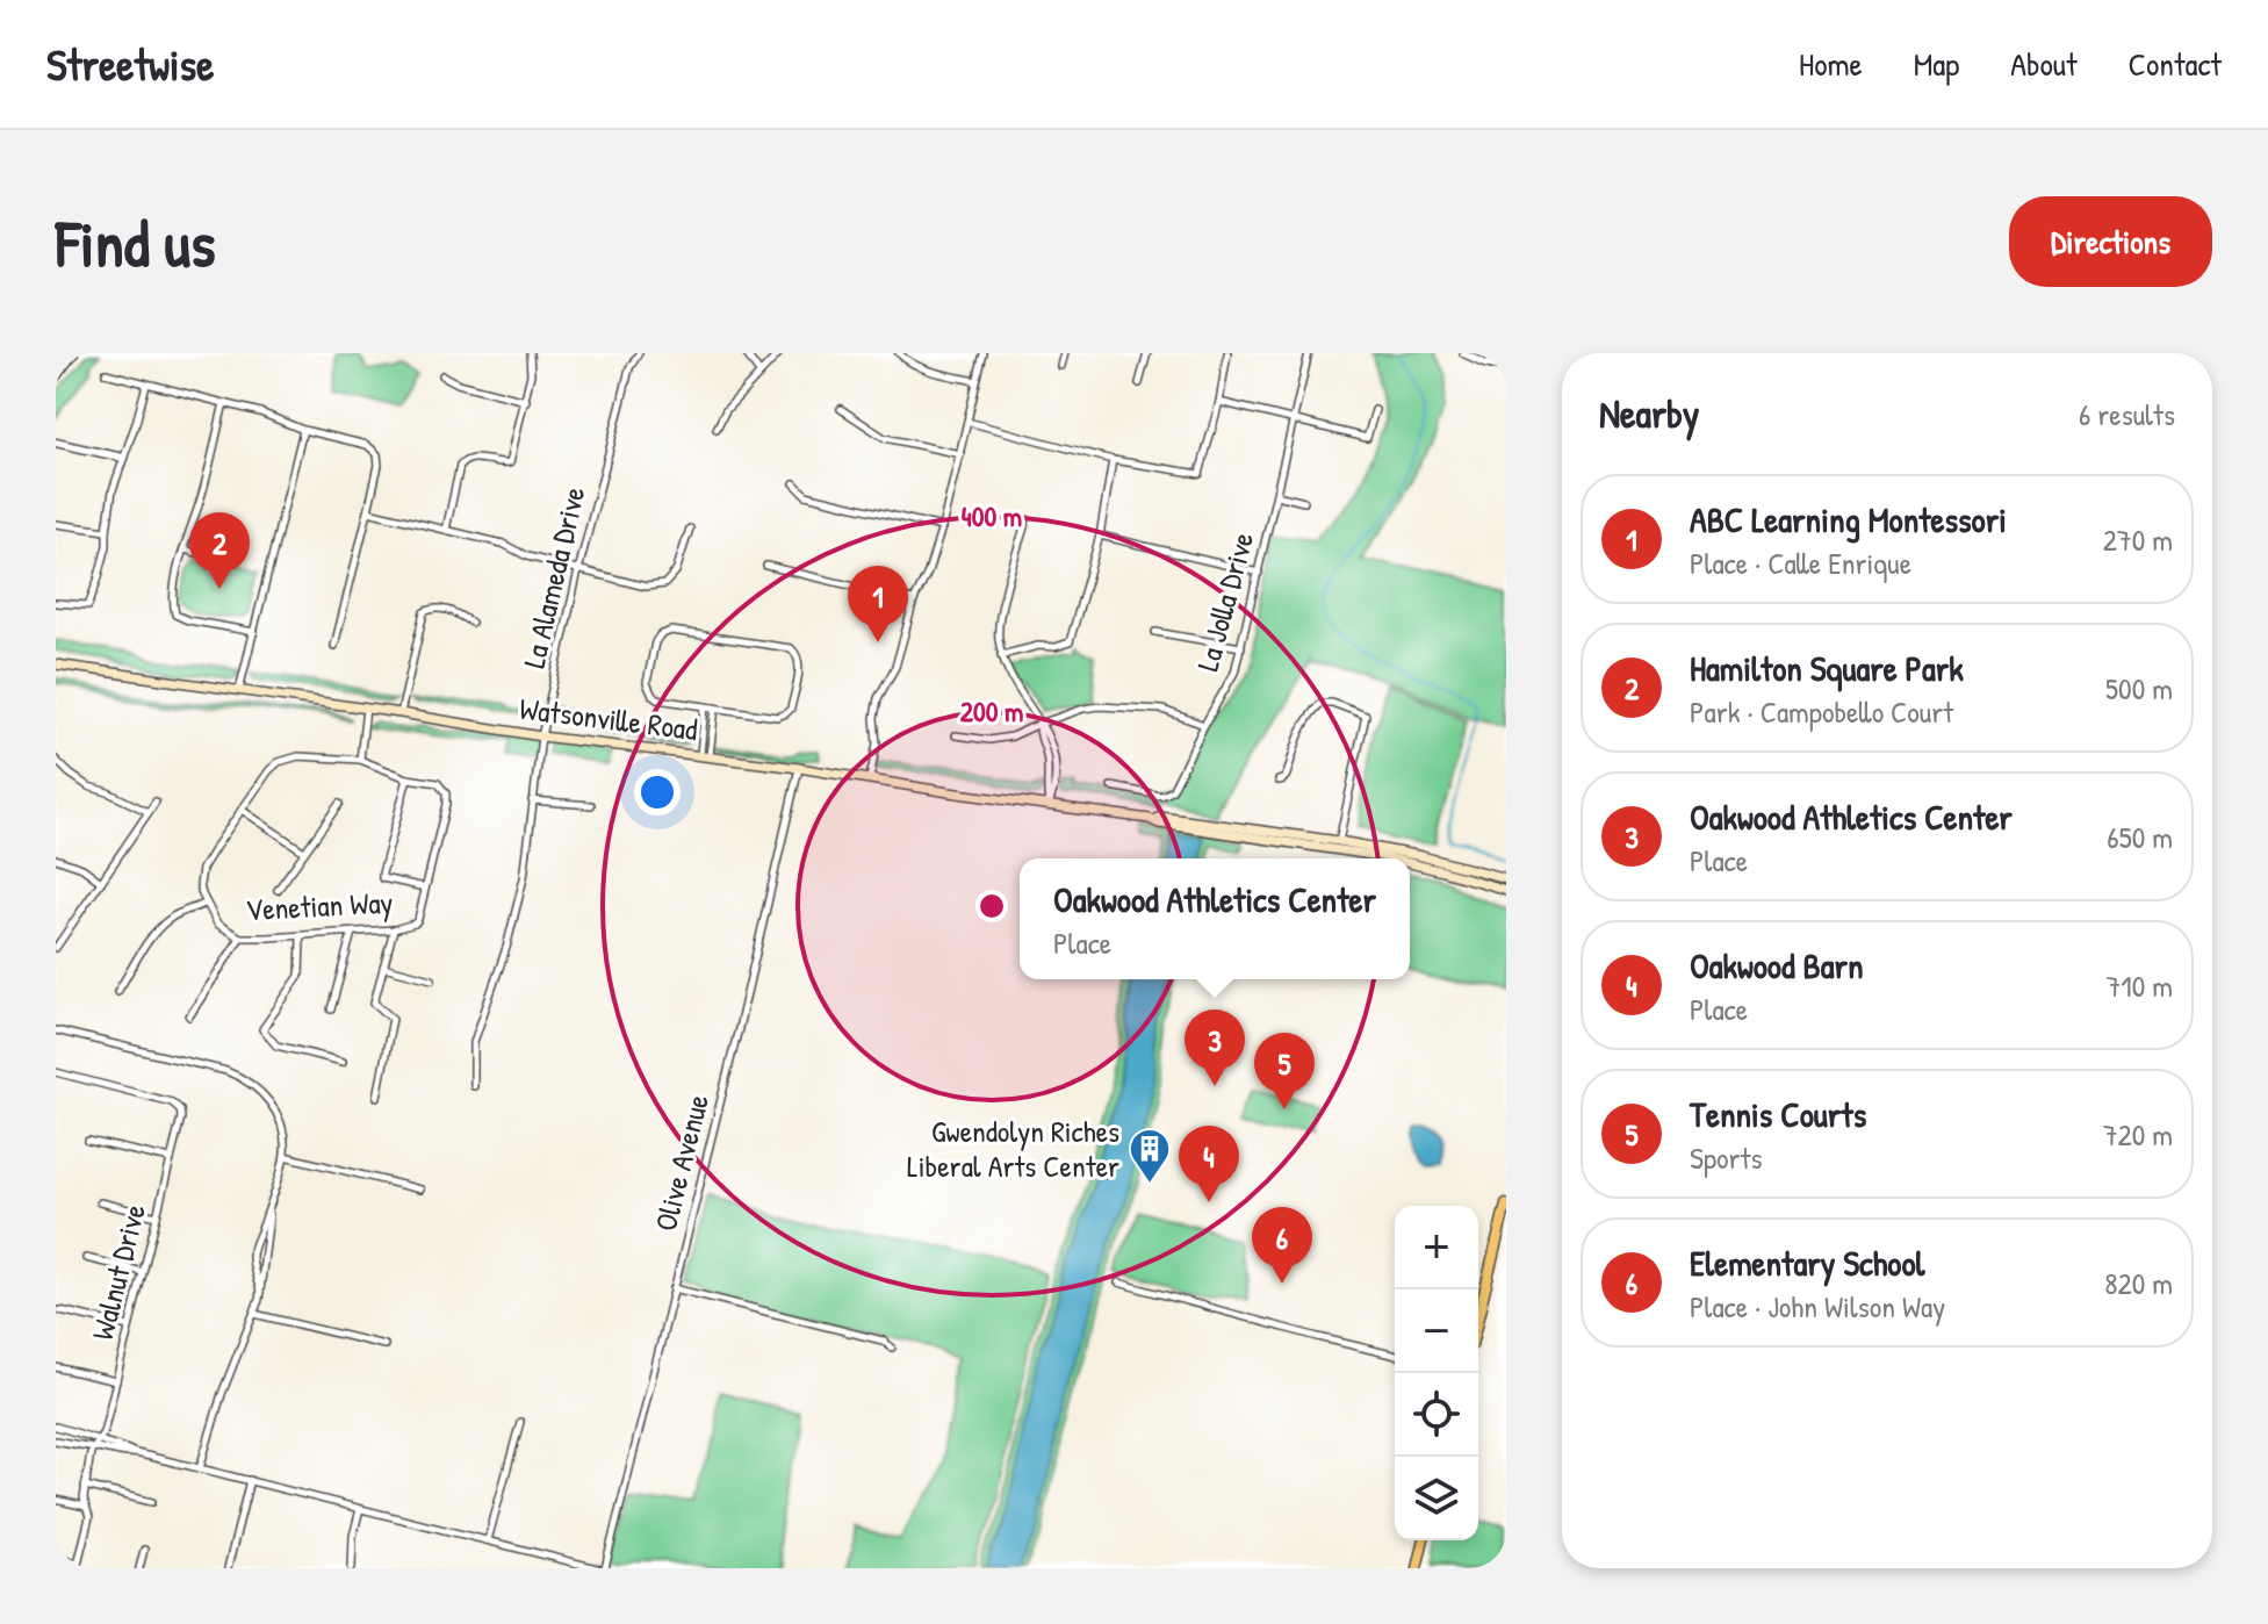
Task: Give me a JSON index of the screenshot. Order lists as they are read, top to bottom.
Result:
{
  "streets": {
    "main road": ["Watsonville Road"],
    "street": [
      "La Alameda Drive",
      "La Jolla Drive",
      "Venetian Way",
      "Olive Avenue",
      "Walnut Drive"
    ]
  },
  "crossings": [
    ["La Alameda Drive", "Watsonville Road"],
    ["Watsonville Road", "Olive Avenue"]
  ],
  "places": {
    "building": ["Gwendolyn Riches Liberal Arts Center"]
  },
  "page": {
    "header": "Streetwise",
    "nav": [
      "Home",
      "Map",
      "About",
      "Contact"
    ],
    "buttons": "Directions",
    "title": "Find us",
    "heading": ["Nearby", "6 results"],
    "list": [
      {
        "mark": "1",
        "name": "ABC Learning Montessori",
        "note": "Place · Calle Enrique",
        "value": "270 m"
      },
      {
        "mark": "2",
        "name": "Hamilton Square Park",
        "note": "Park · Campobello Court",
        "value": "500 m"
      },
      {
        "mark": "3",
        "name": "Oakwood Athletics Center",
        "note": "Place",
        "value": "650 m"
      },
      {
        "mark": "4",
        "name": "Oakwood Barn",
        "note": "Place",
        "value": "710 m"
      },
      {
        "mark": "5",
        "name": "Tennis Courts",
        "note": "Sports",
        "value": "720 m"
      },
      {
        "mark": "6",
        "name": "Elementary School",
        "note": "Place · John Wilson Way",
        "value": "820 m"
      }
    ],
    "pins": [
      "2",
      "1",
      "3",
      "5",
      "4",
      "6"
    ],
    "popup": ["Oakwood Athletics Center", "Place"],
    "map_buttons": ["+", "−"]
  },
  "rings": ["400 m", "200 m"]
}
